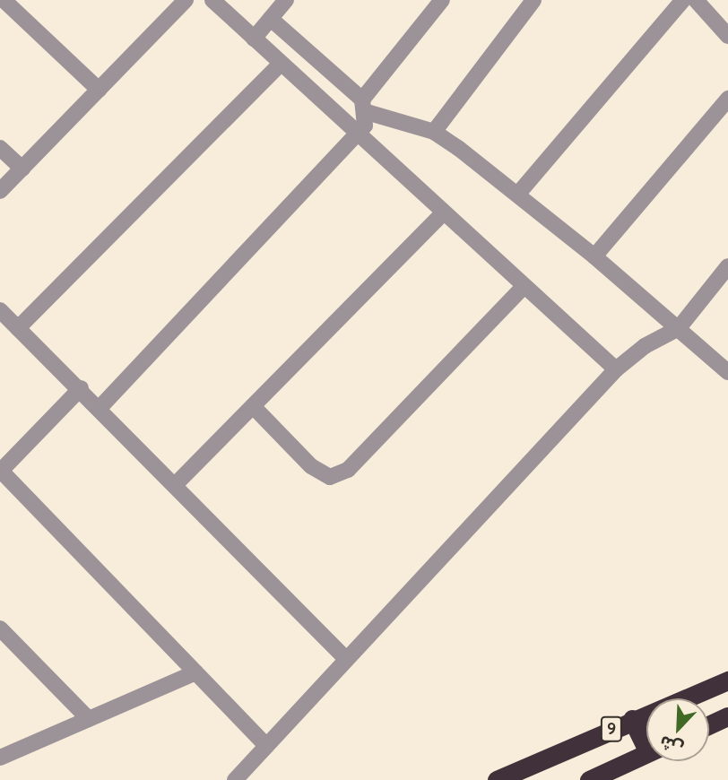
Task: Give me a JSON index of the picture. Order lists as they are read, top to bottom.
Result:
{
  "streets": {
    "highway": ["9"]
  },
  "north": "bottom left"
}
